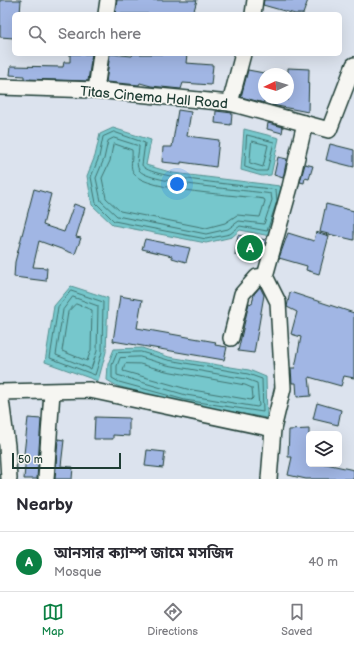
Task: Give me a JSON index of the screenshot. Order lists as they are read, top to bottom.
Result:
{
  "streets": {
    "street": ["Titas Cinema Hall Road"]
  },
  "scale_bar": "50 m",
  "north": "left",
  "page": {
    "search": "Search here",
    "pins": "A",
    "scale": "50 m",
    "heading": "Nearby",
    "list": [
      {
        "mark": "A",
        "name": "আনসার ক্যাম্প জামে মসজিদ",
        "note": "Mosque",
        "value": "40 m"
      }
    ],
    "nav": ["Map", "Directions", "Saved"]
  }
}
